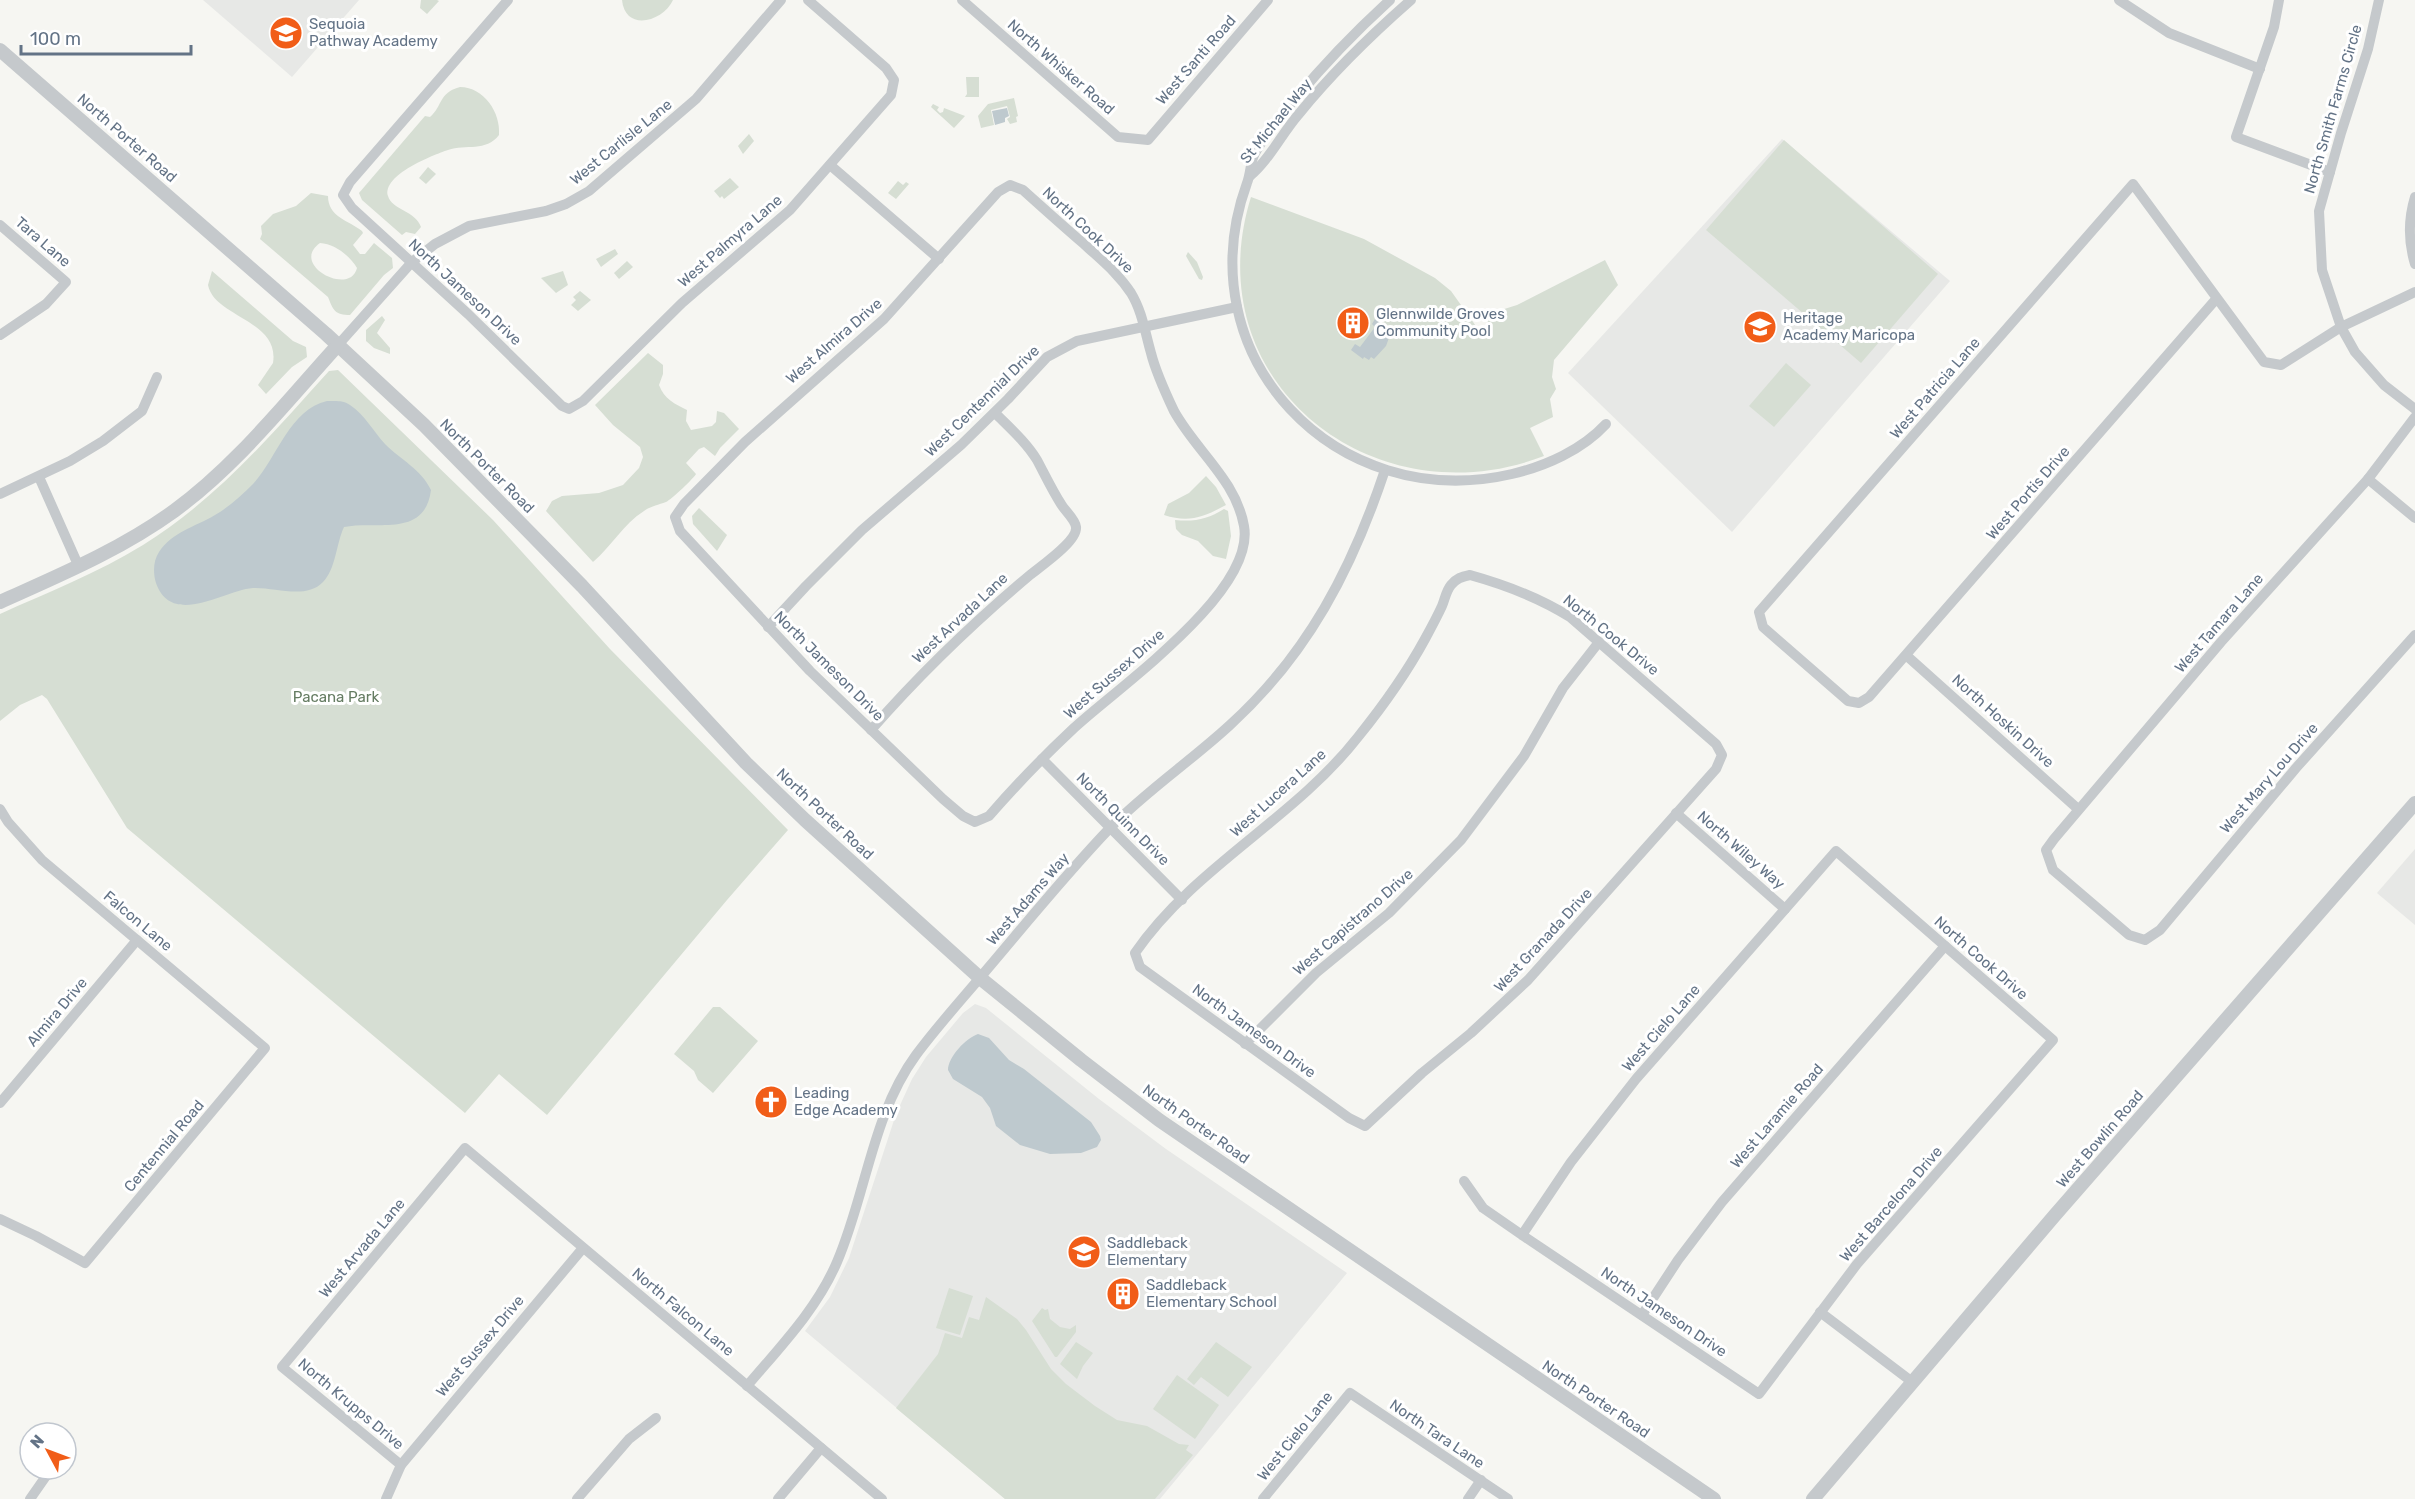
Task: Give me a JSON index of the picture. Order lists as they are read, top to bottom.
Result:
{
  "streets": {
    "street": [
      "West Santi Road",
      "North Whisker Road",
      "North Smith Farms Circle",
      "St Michael Way",
      "North Porter Road",
      "West Carlisle Lane",
      "North Cook Drive",
      "West Palmyra Lane",
      "Tara Lane",
      "North Jameson Drive",
      "West Almira Drive",
      "West Patricia Lane",
      "West Centennial Drive",
      "West Portis Drive",
      "West Arvada Lane",
      "West Tamara Lane",
      "West Sussex Drive",
      "North Hoskin Drive",
      "West Mary Lou Drive",
      "West Lucera Lane",
      "North Quinn Drive",
      "North Wiley Way",
      "West Adams Way",
      "Falcon Lane",
      "West Capistrano Drive",
      "West Granada Drive",
      "Almira Drive",
      "West Cielo Lane",
      "West Laramie Road",
      "West Bowlin Road",
      "Centennial Road",
      "West Barcelona Drive",
      "North Falcon Lane",
      "North Krupps Drive",
      "North Tara Lane"
    ]
  },
  "crossings": [
    ["West Santi Road", "North Whisker Road"],
    ["North Porter Road", "West Carlisle Lane"],
    ["North Porter Road", "West Adams Way"],
    ["West Carlisle Lane", "North Jameson Drive"],
    ["North Cook Drive", "West Almira Drive"],
    ["North Cook Drive", "West Centennial Drive"],
    ["North Cook Drive", "West Sussex Drive"],
    ["North Cook Drive", "West Lucera Lane"],
    ["North Cook Drive", "West Capistrano Drive"],
    ["North Cook Drive", "West Granada Drive"],
    ["North Cook Drive", "West Cielo Lane"],
    ["North Cook Drive", "West Laramie Road"],
    ["North Cook Drive", "West Barcelona Drive"],
    ["West Palmyra Lane", "North Jameson Drive"],
    ["North Jameson Drive", "West Almira Drive"],
    ["North Jameson Drive", "West Centennial Drive"],
    ["North Jameson Drive", "West Arvada Lane"],
    ["North Jameson Drive", "West Sussex Drive"],
    ["North Jameson Drive", "West Lucera Lane"],
    ["North Jameson Drive", "West Capistrano Drive"],
    ["North Jameson Drive", "West Granada Drive"],
    ["North Jameson Drive", "West Cielo Lane"],
    ["North Jameson Drive", "West Laramie Road"],
    ["North Jameson Drive", "West Barcelona Drive"],
    ["West Patricia Lane", "West Portis Drive"],
    ["West Centennial Drive", "West Arvada Lane"],
    ["West Portis Drive", "North Hoskin Drive"],
    ["West Arvada Lane", "North Falcon Lane"],
    ["West Arvada Lane", "North Krupps Drive"],
    ["West Tamara Lane", "North Hoskin Drive"],
    ["West Tamara Lane", "West Mary Lou Drive"],
    ["West Sussex Drive", "North Quinn Drive"],
    ["West Sussex Drive", "North Falcon Lane"],
    ["West Sussex Drive", "North Krupps Drive"],
    ["West Lucera Lane", "North Quinn Drive"],
    ["North Quinn Drive", "West Adams Way"],
    ["North Wiley Way", "West Granada Drive"],
    ["North Wiley Way", "West Cielo Lane"],
    ["West Adams Way", "North Falcon Lane"],
    ["Falcon Lane", "Almira Drive"],
    ["Falcon Lane", "Centennial Road"],
    ["West Cielo Lane", "North Tara Lane"]
  ],
  "parks": ["Pacana Park"],
  "places": {
    "school or university": ["Sequoia Pathway Academy", "Heritage Academy Maricopa", "Saddleback Elementary"],
    "building": ["Glennwilde Groves Community Pool", "Saddleback Elementary School"],
    "church": ["Leading Edge Academy"]
  },
  "scale_bar": "100 m",
  "north": "top left"
}
